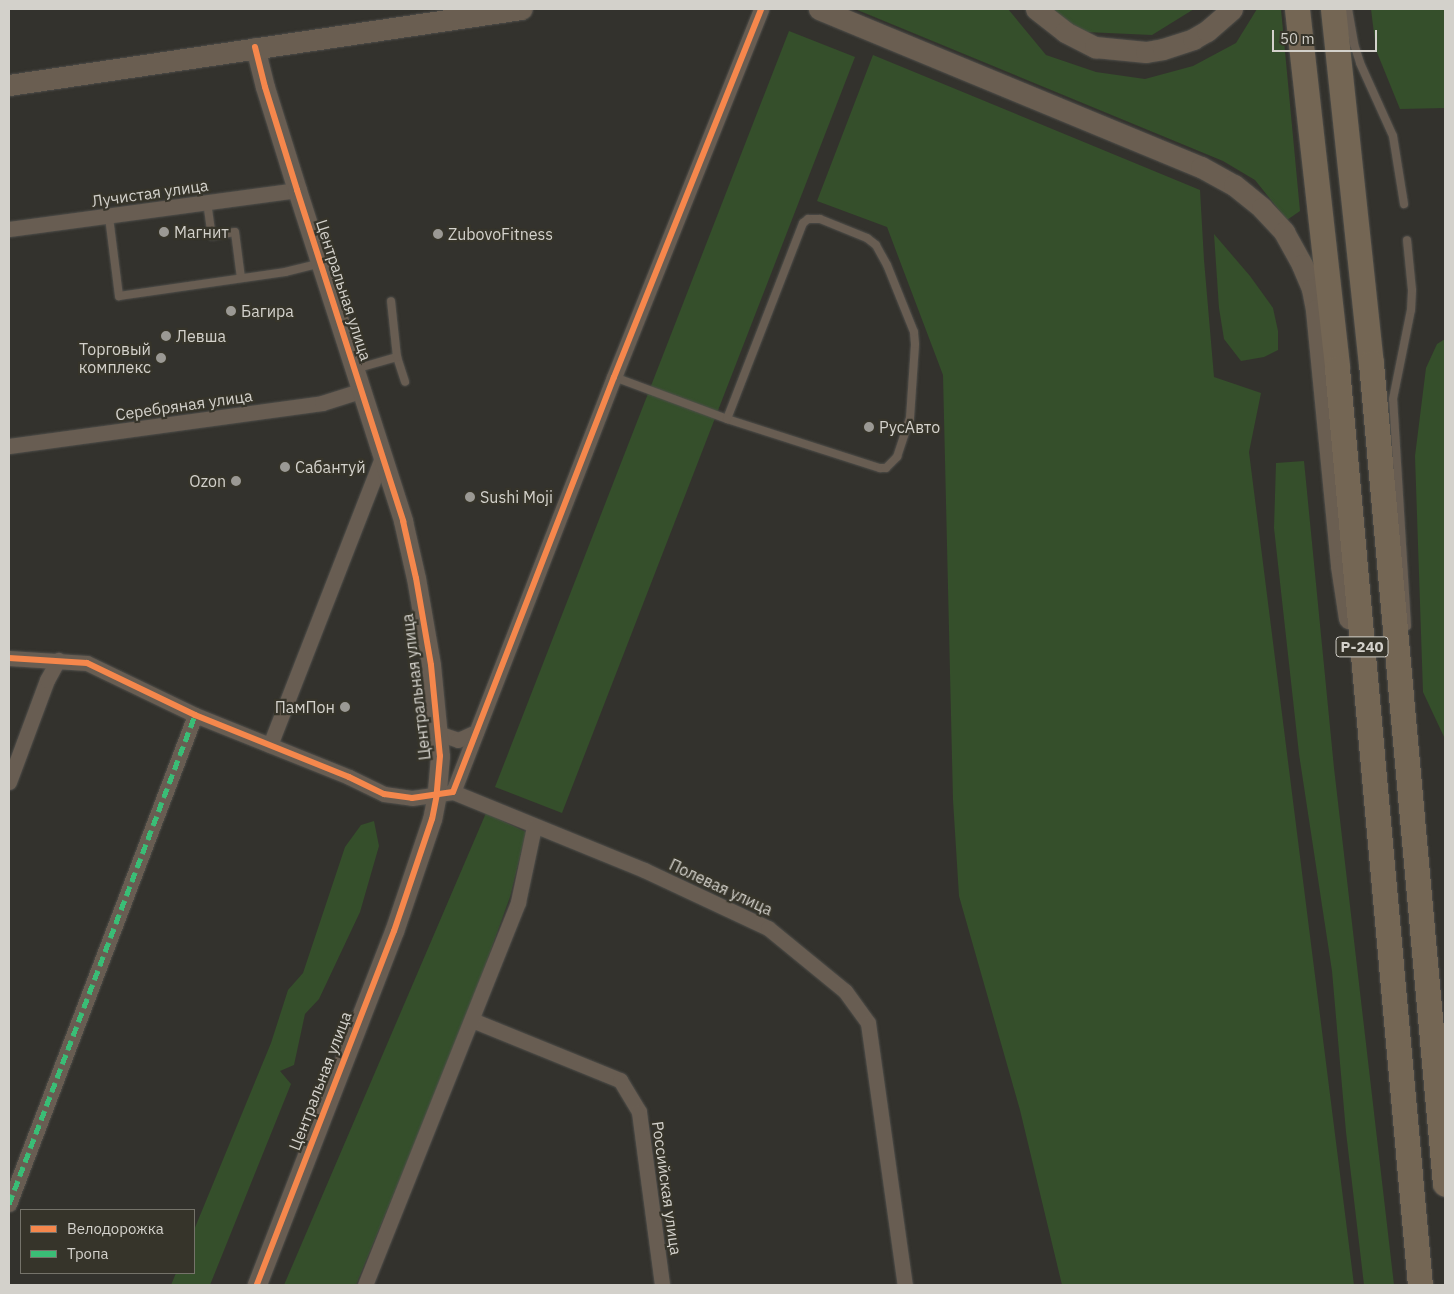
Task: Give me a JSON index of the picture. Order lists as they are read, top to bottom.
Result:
{
  "streets": {
    "highway": ["Р-240"],
    "street": [
      "Лучистая улица",
      "Центральная улица",
      "Серебряная улица",
      "Полевая улица",
      "Российская улица"
    ]
  },
  "crossings": [
    ["Лучистая улица", "Центральная улица"],
    ["Центральная улица", "Серебряная улица"],
    ["Центральная улица", "Полевая улица"]
  ],
  "places": [
    "Магнит",
    "ZubovoFitness",
    "Багира",
    "Левша",
    "Торговый комплекс",
    "РусАвто",
    "Сабантуй",
    "Ozon",
    "Sushi Moji",
    "ПамПон"
  ],
  "legend": ["Велодорожка", "Тропа"],
  "scale_bar": "50 m"
}
